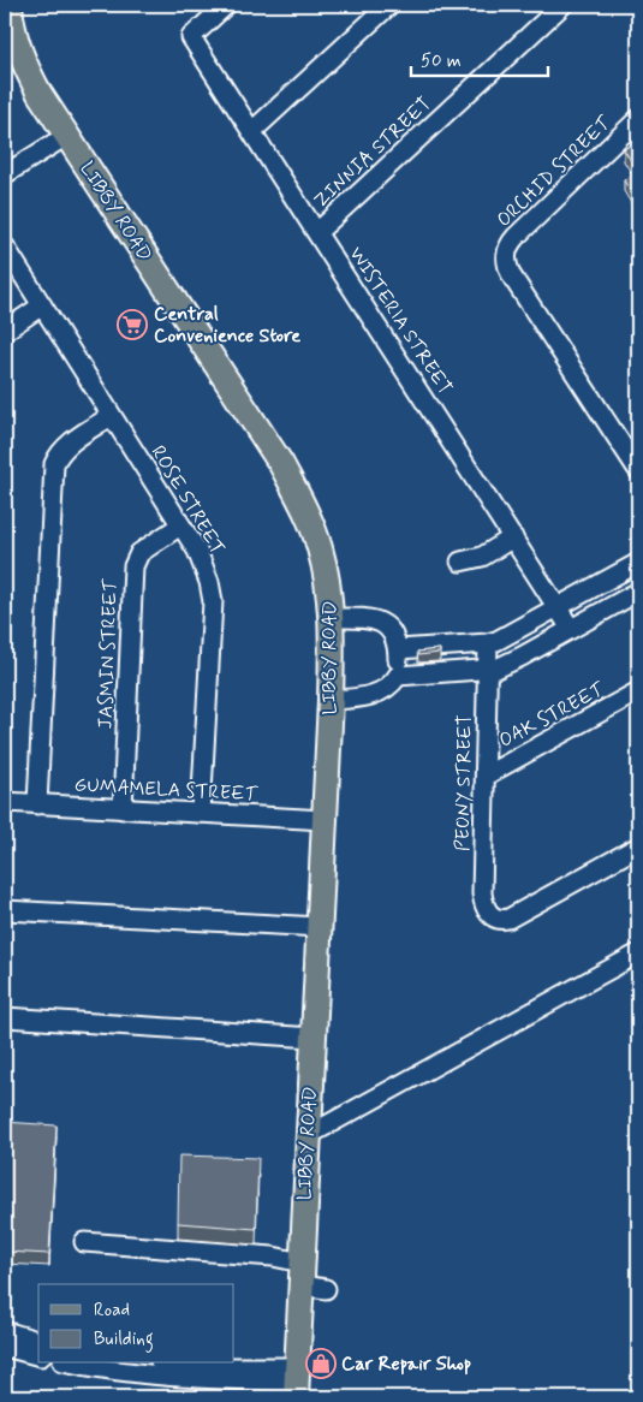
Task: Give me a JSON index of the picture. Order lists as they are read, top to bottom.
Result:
{
  "streets": {
    "main road": ["LIBBY ROAD"],
    "street": [
      "ZINNIA STREET",
      "ORCHID STREET",
      "WISTERIA STREET",
      "ROSE STREET",
      "JASMIN STREET",
      "OAK STREET",
      "PEONY STREET",
      "GUMAMELA STREET"
    ]
  },
  "crossings": [
    ["ZINNIA STREET", "WISTERIA STREET"],
    ["LIBBY ROAD", "GUMAMELA STREET"],
    ["ROSE STREET", "JASMIN STREET"],
    ["ROSE STREET", "GUMAMELA STREET"],
    ["JASMIN STREET", "GUMAMELA STREET"],
    ["OAK STREET", "PEONY STREET"]
  ],
  "places": {
    "supermarket": ["Central Convenience Store"],
    "shop": ["Car Repair Shop"]
  },
  "legend": ["Road", "Building"],
  "scale_bar": "50 m"
}
